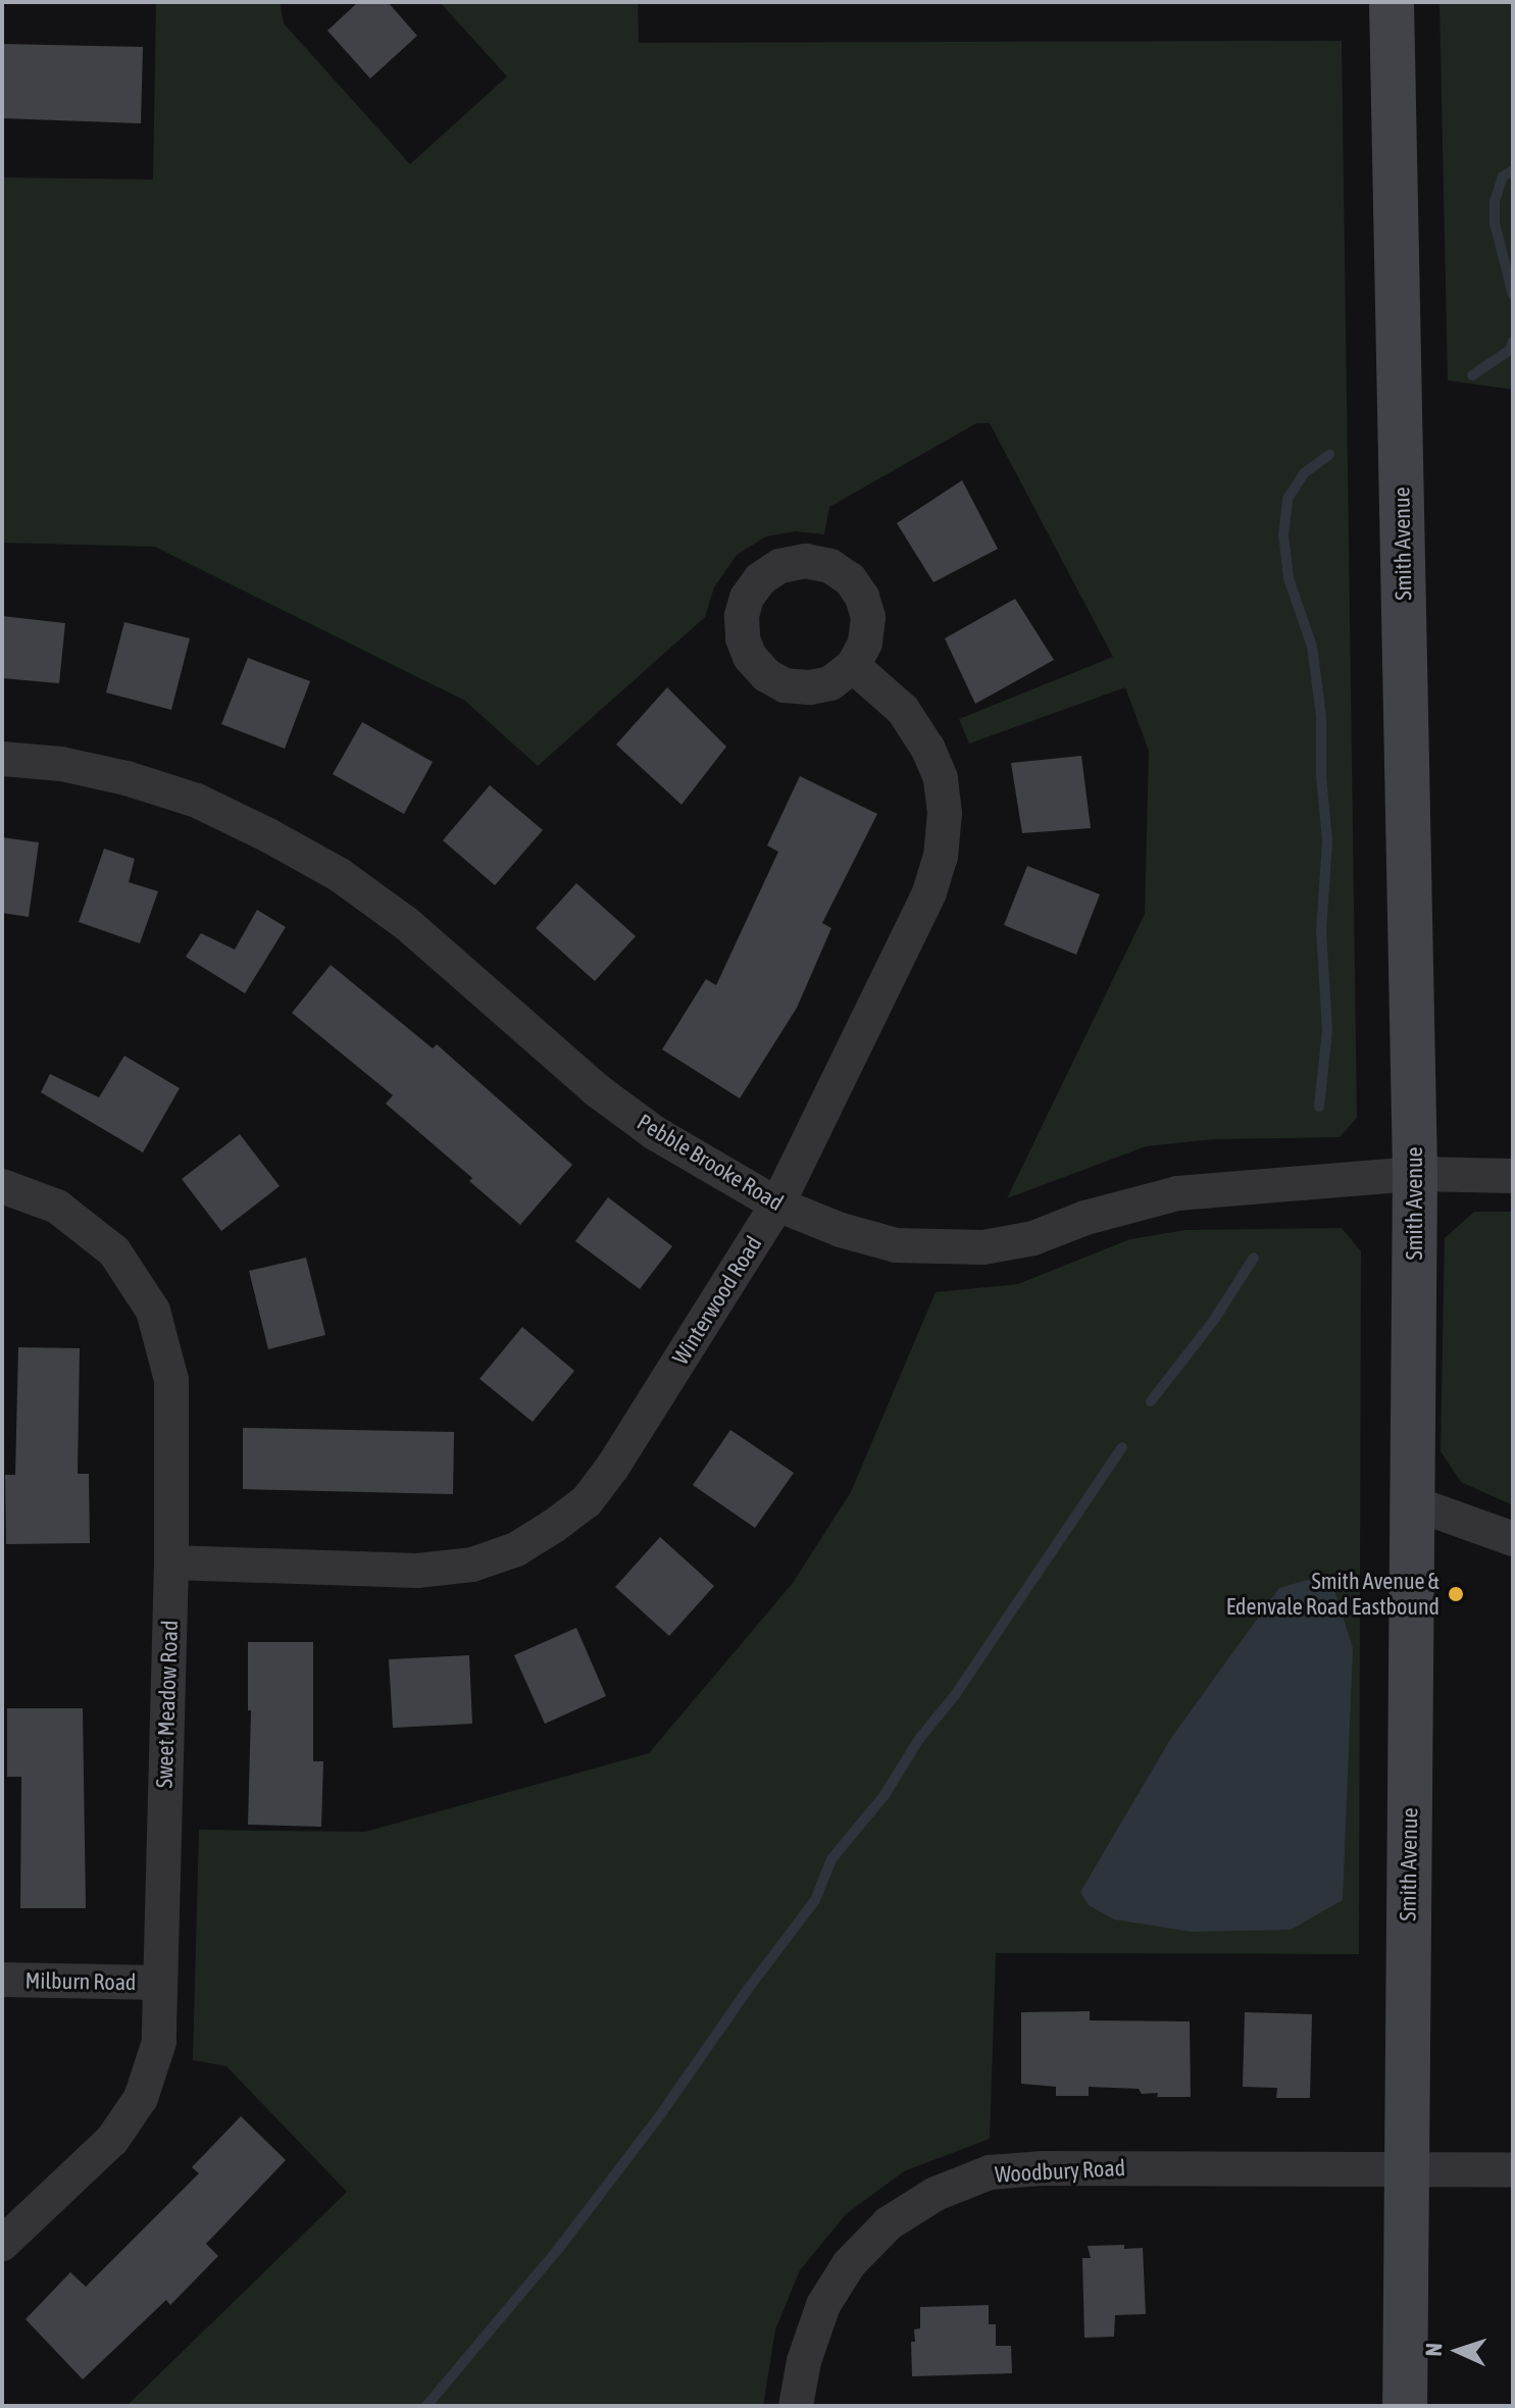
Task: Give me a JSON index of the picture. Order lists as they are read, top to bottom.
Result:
{
  "streets": {
    "main road": ["Smith Avenue"],
    "street": [
      "Pebble Brooke Road",
      "Winterwood Road",
      "Sweet Meadow Road",
      "Milburn Road",
      "Woodbury Road"
    ]
  },
  "crossings": [
    ["Smith Avenue", "Pebble Brooke Road"],
    ["Smith Avenue", "Woodbury Road"],
    ["Pebble Brooke Road", "Winterwood Road"],
    ["Winterwood Road", "Sweet Meadow Road"],
    ["Sweet Meadow Road", "Milburn Road"]
  ],
  "places": ["Smith Avenue & Edenvale Road Eastbound"],
  "north": "left"
}
